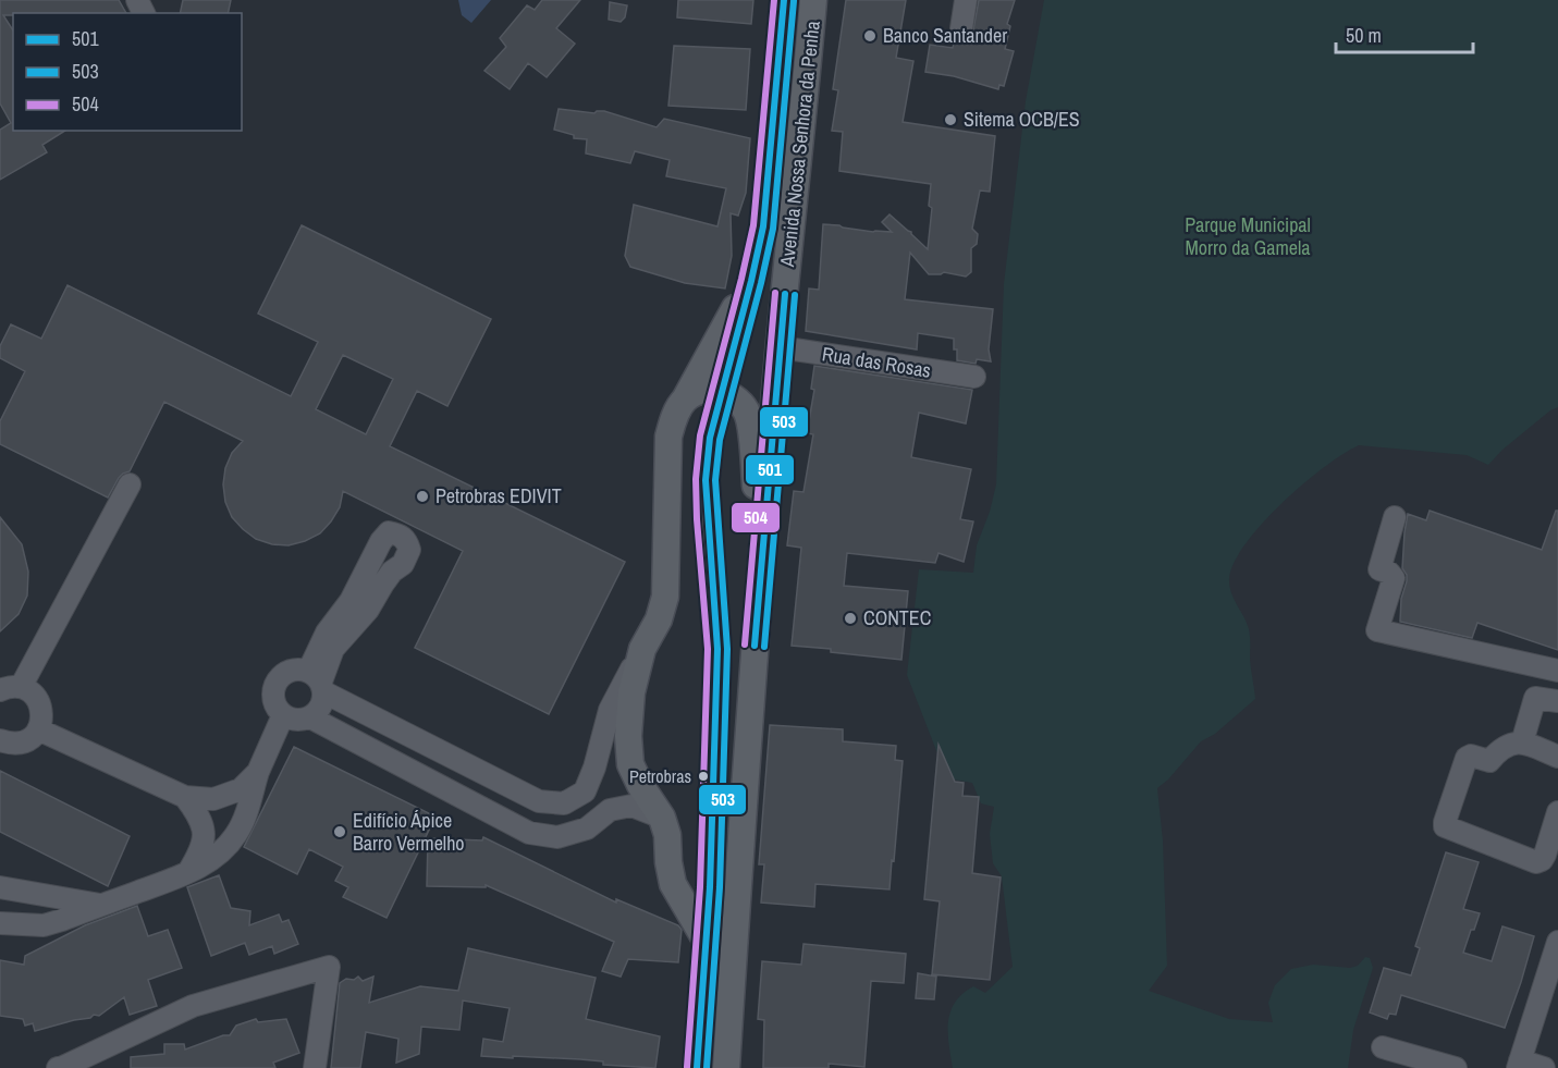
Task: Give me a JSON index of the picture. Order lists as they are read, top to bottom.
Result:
{
  "streets": {
    "main road": ["Avenida Nossa Senhora da Penha"],
    "street": ["Rua das Rosas"]
  },
  "crossings": [
    ["Avenida Nossa Senhora da Penha", "Rua das Rosas"]
  ],
  "parks": ["Parque Municipal Morro da Gamela"],
  "places": [
    "Banco Santander",
    "Sitema OCB/ES",
    "Petrobras EDIVIT",
    "CONTEC",
    "Petrobras",
    "Edifício Ápice Barro Vermelho"
  ],
  "lines": ["transit line 501", "transit line 504", "transit line 503"],
  "legend": ["501", "503", "504"],
  "scale_bar": "50 m"
}
